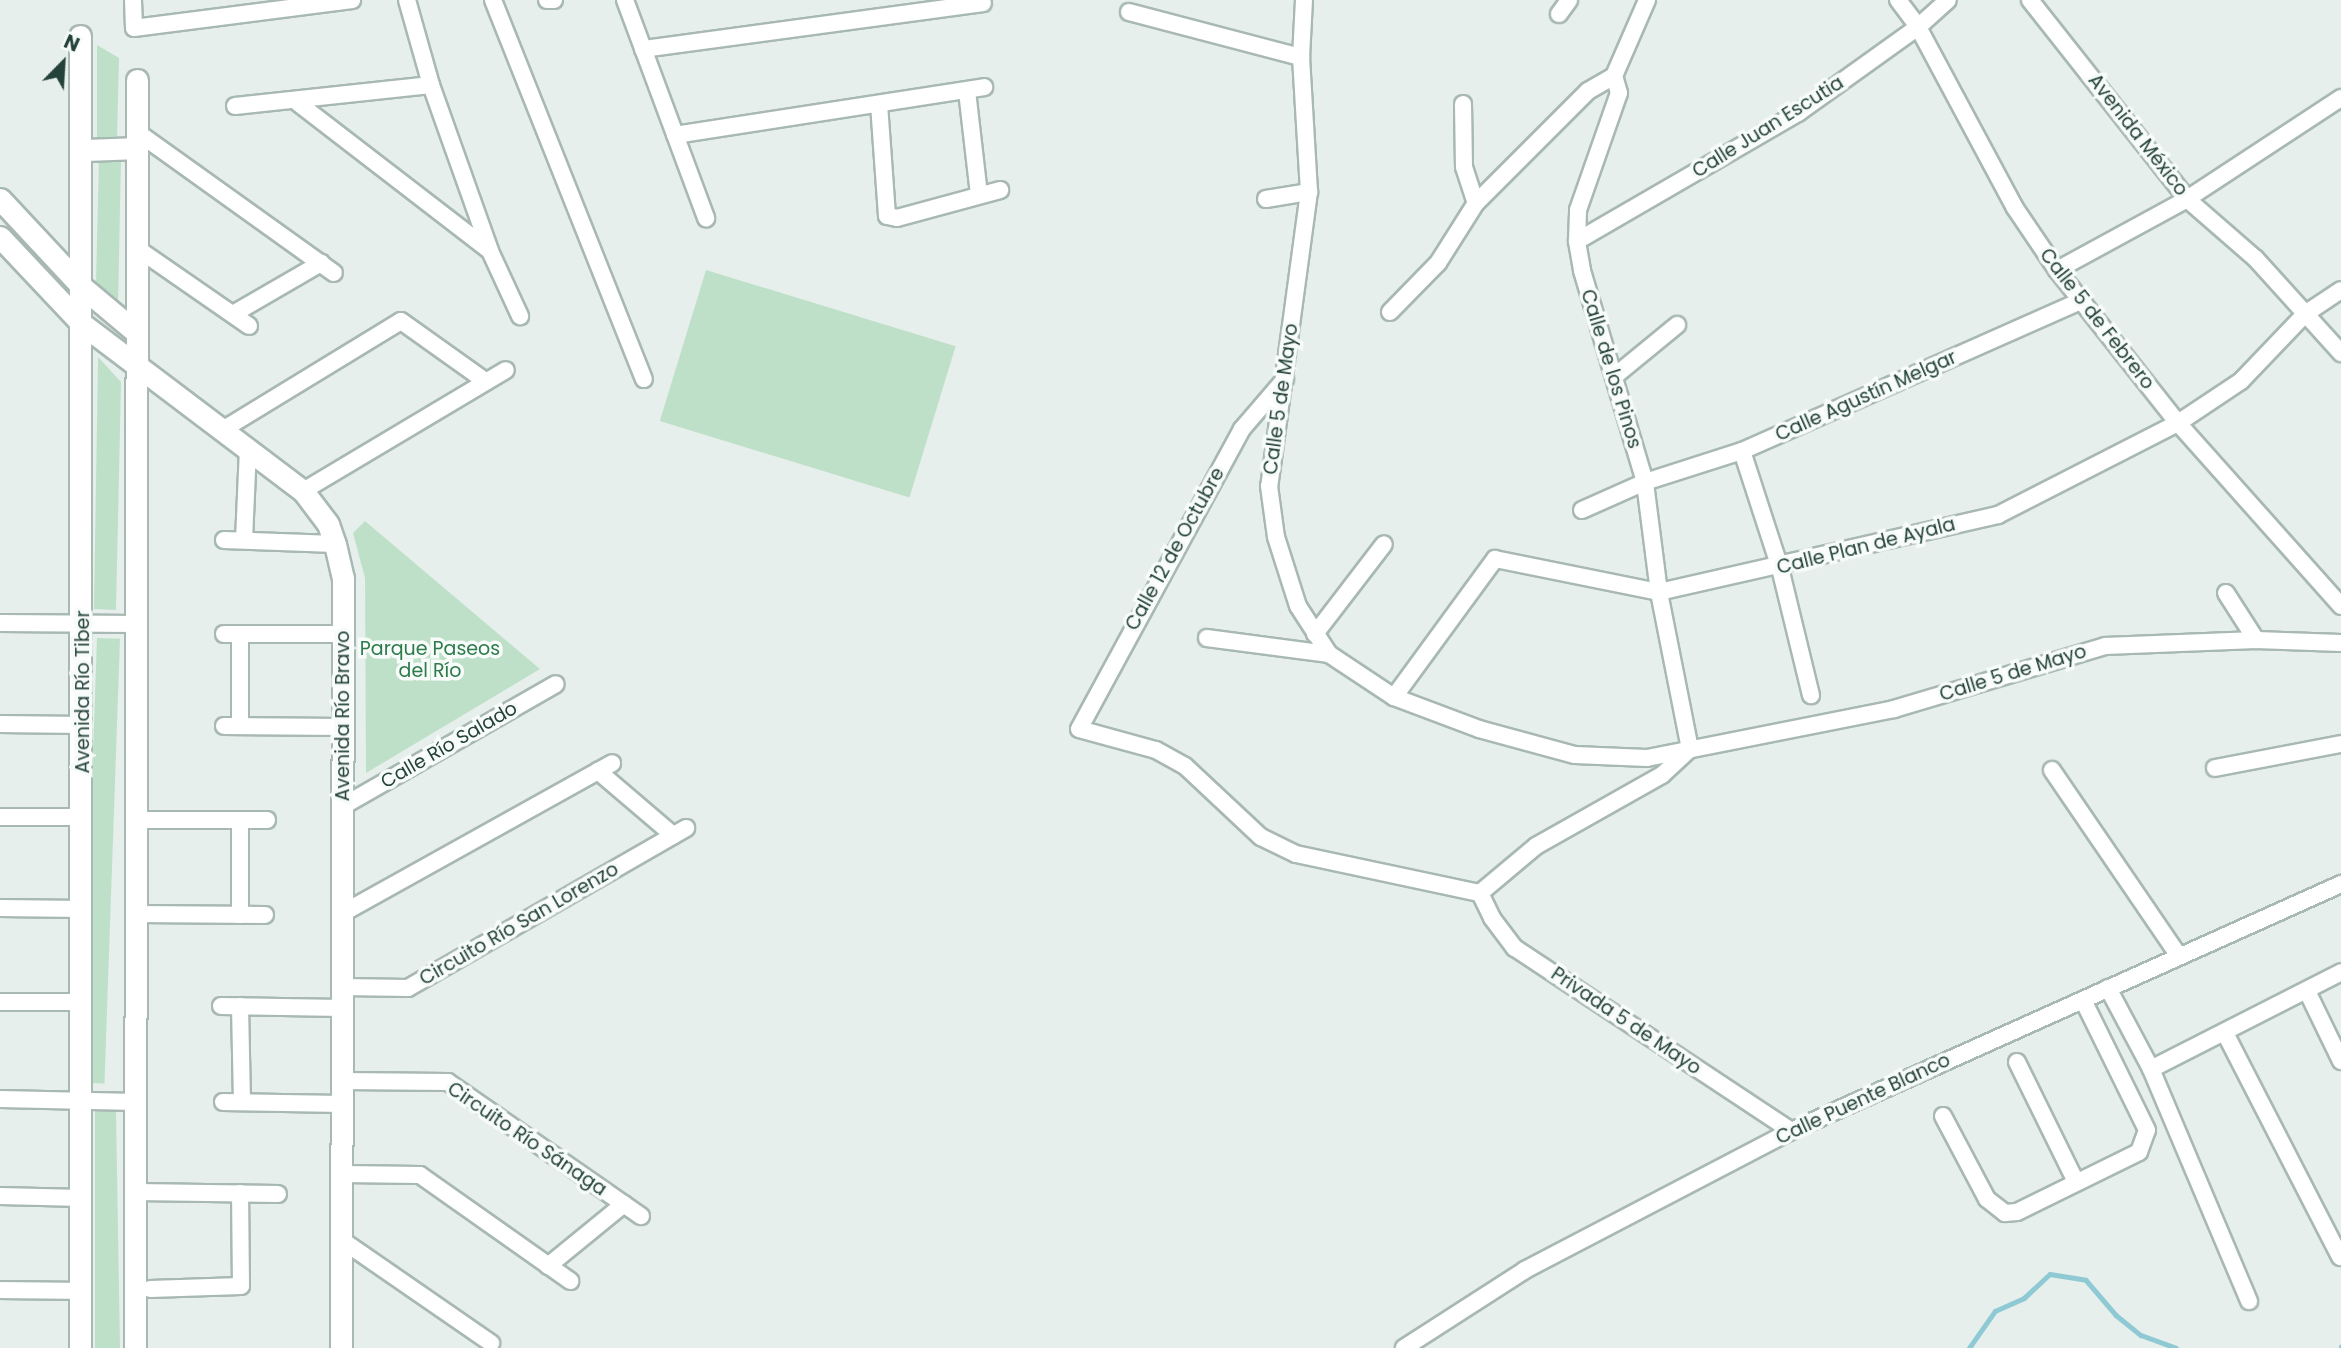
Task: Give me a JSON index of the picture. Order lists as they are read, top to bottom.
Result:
{
  "streets": {
    "street": [
      "Calle Juan Escutia",
      "Avenida México",
      "Calle 5 de Febrero",
      "Calle de los Pinos",
      "Calle Agustín Melgar",
      "Calle 5 de Mayo",
      "Calle Plan de Ayala",
      "Calle 12 de Octubre",
      "Avenida Río Tiber",
      "Avenida Río Bravo",
      "Calle Río Salado",
      "Circuito Río San Lorenzo",
      "Privada 5 de Mayo",
      "Calle Puente Blanco",
      "Circuito Río Sánaga"
    ]
  },
  "crossings": [
    ["Calle Juan Escutia", "Calle 5 de Febrero"],
    ["Calle Juan Escutia", "Calle de los Pinos"],
    ["Avenida México", "Calle Plan de Ayala"],
    ["Calle 5 de Febrero", "Calle Agustín Melgar"],
    ["Calle 5 de Febrero", "Calle Plan de Ayala"],
    ["Calle de los Pinos", "Calle Agustín Melgar"],
    ["Calle de los Pinos", "Calle 5 de Mayo"],
    ["Calle de los Pinos", "Calle Plan de Ayala"],
    ["Calle 5 de Mayo", "Calle Plan de Ayala"],
    ["Calle 5 de Mayo", "Calle 12 de Octubre"],
    ["Calle 12 de Octubre", "Privada 5 de Mayo"],
    ["Avenida Río Tiber", "Avenida Río Bravo"],
    ["Avenida Río Bravo", "Calle Río Salado"],
    ["Avenida Río Bravo", "Circuito Río San Lorenzo"],
    ["Avenida Río Bravo", "Circuito Río Sánaga"],
    ["Privada 5 de Mayo", "Calle Puente Blanco"]
  ],
  "parks": ["Parque Paseos del Río"],
  "north": "top right"
}
